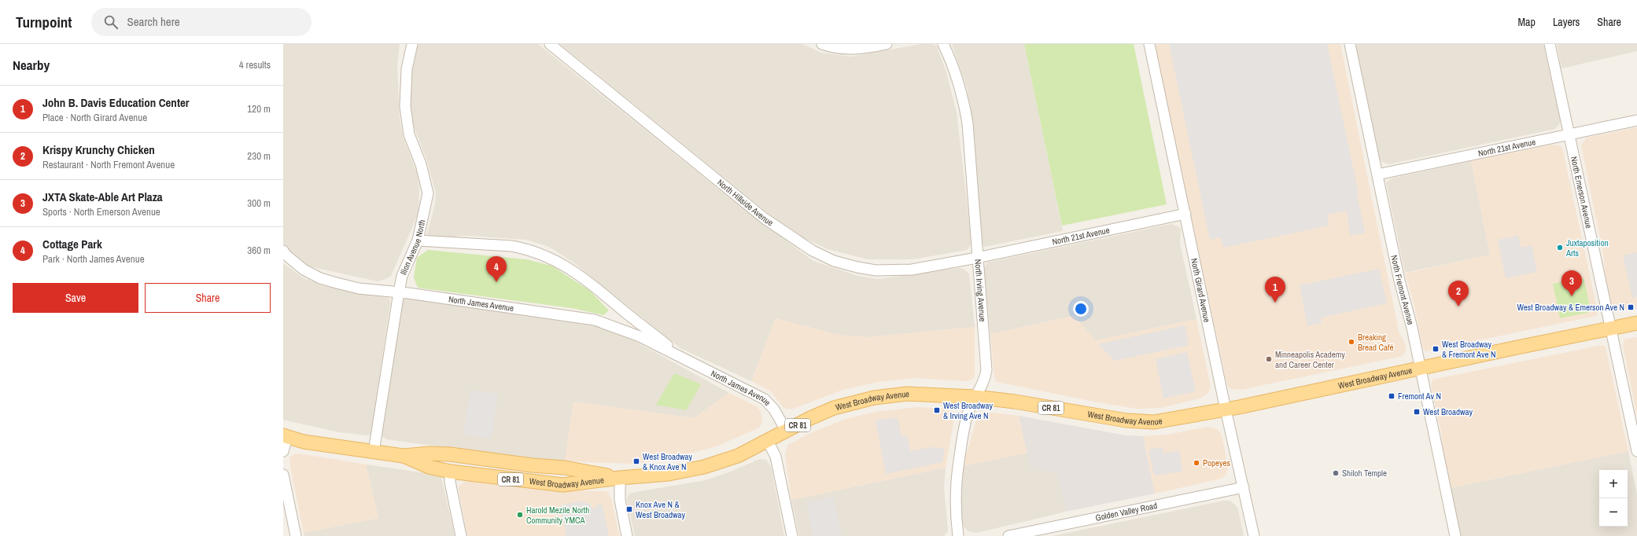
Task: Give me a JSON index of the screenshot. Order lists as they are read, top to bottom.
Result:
{
  "streets": {
    "main road": ["West Broadway Avenue", "CR 81"],
    "street": [
      "North 21st Avenue",
      "North Emerson Avenue",
      "North Hillside Avenue",
      "Ilion Avenue North",
      "North Girard Avenue",
      "North Fremont Avenue",
      "North Irving Avenue",
      "North James Avenue",
      "Golden Valley Road"
    ]
  },
  "crossings": [
    ["North 21st Avenue", "North Emerson Avenue"],
    ["North 21st Avenue", "North Hillside Avenue"],
    ["North 21st Avenue", "North Girard Avenue"],
    ["North 21st Avenue", "North Fremont Avenue"],
    ["North 21st Avenue", "North Irving Avenue"],
    ["North Emerson Avenue", "West Broadway Avenue"],
    ["North Hillside Avenue", "North Irving Avenue"],
    ["Ilion Avenue North", "North James Avenue"],
    ["Ilion Avenue North", "West Broadway Avenue"],
    ["North Girard Avenue", "West Broadway Avenue"],
    ["North Girard Avenue", "Golden Valley Road"],
    ["North Fremont Avenue", "West Broadway Avenue"],
    ["North Irving Avenue", "West Broadway Avenue"],
    ["North James Avenue", "West Broadway Avenue"]
  ],
  "places": {
    "other": [
      "Juxtaposition Arts",
      "Breaking Bread Café",
      "Minneapolis Academy and Career Center",
      "Popeyes",
      "Shiloh Temple",
      "Harold Mezile North Community YMCA"
    ],
    "transit": [
      "West Broadway & Emerson Ave N",
      "West Broadway & Fremont Ave N",
      "Fremont Av N",
      "West Broadway & Irving Ave N",
      "West Broadway",
      "West Broadway & Knox Ave N",
      "Knox Ave N & West Broadway"
    ]
  },
  "page": {
    "header": "Turnpoint",
    "search": "Search here",
    "nav": ["Map", "Layers", "Share"],
    "heading": ["Nearby", "4 results"],
    "list": [
      {
        "mark": "1",
        "name": "John B. Davis Education Center",
        "note": "Place · North Girard Avenue",
        "value": "120 m"
      },
      {
        "mark": "2",
        "name": "Krispy Krunchy Chicken",
        "note": "Restaurant · North Fremont Avenue",
        "value": "230 m"
      },
      {
        "mark": "3",
        "name": "JXTA Skate-Able Art Plaza",
        "note": "Sports · North Emerson Avenue",
        "value": "300 m"
      },
      {
        "mark": "4",
        "name": "Cottage Park",
        "note": "Park · North James Avenue",
        "value": "360 m"
      }
    ],
    "pins": [
      "4",
      "3",
      "1",
      "2"
    ],
    "buttons": ["Save", "Share"],
    "map_buttons": ["+", "−"]
  }
}
